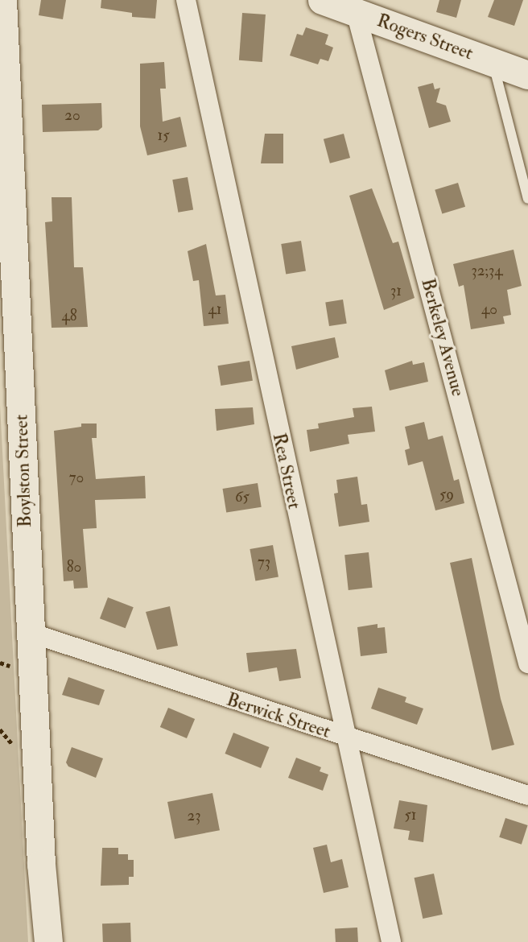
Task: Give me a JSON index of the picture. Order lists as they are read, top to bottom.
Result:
{
  "streets": {
    "main road": ["Rogers Street", "Boylston Street"],
    "street": ["Berkeley Avenue", "Rea Street", "Berwick Street"]
  },
  "crossings": [
    ["Rogers Street", "Berkeley Avenue"],
    ["Boylston Street", "Berwick Street"],
    ["Rea Street", "Berwick Street"]
  ],
  "house_numbers": [
    "20",
    "15",
    "32;34",
    "31",
    "41",
    "40",
    "48",
    "70",
    "59",
    "65",
    "73",
    "80",
    "51",
    "23"
  ]
}
